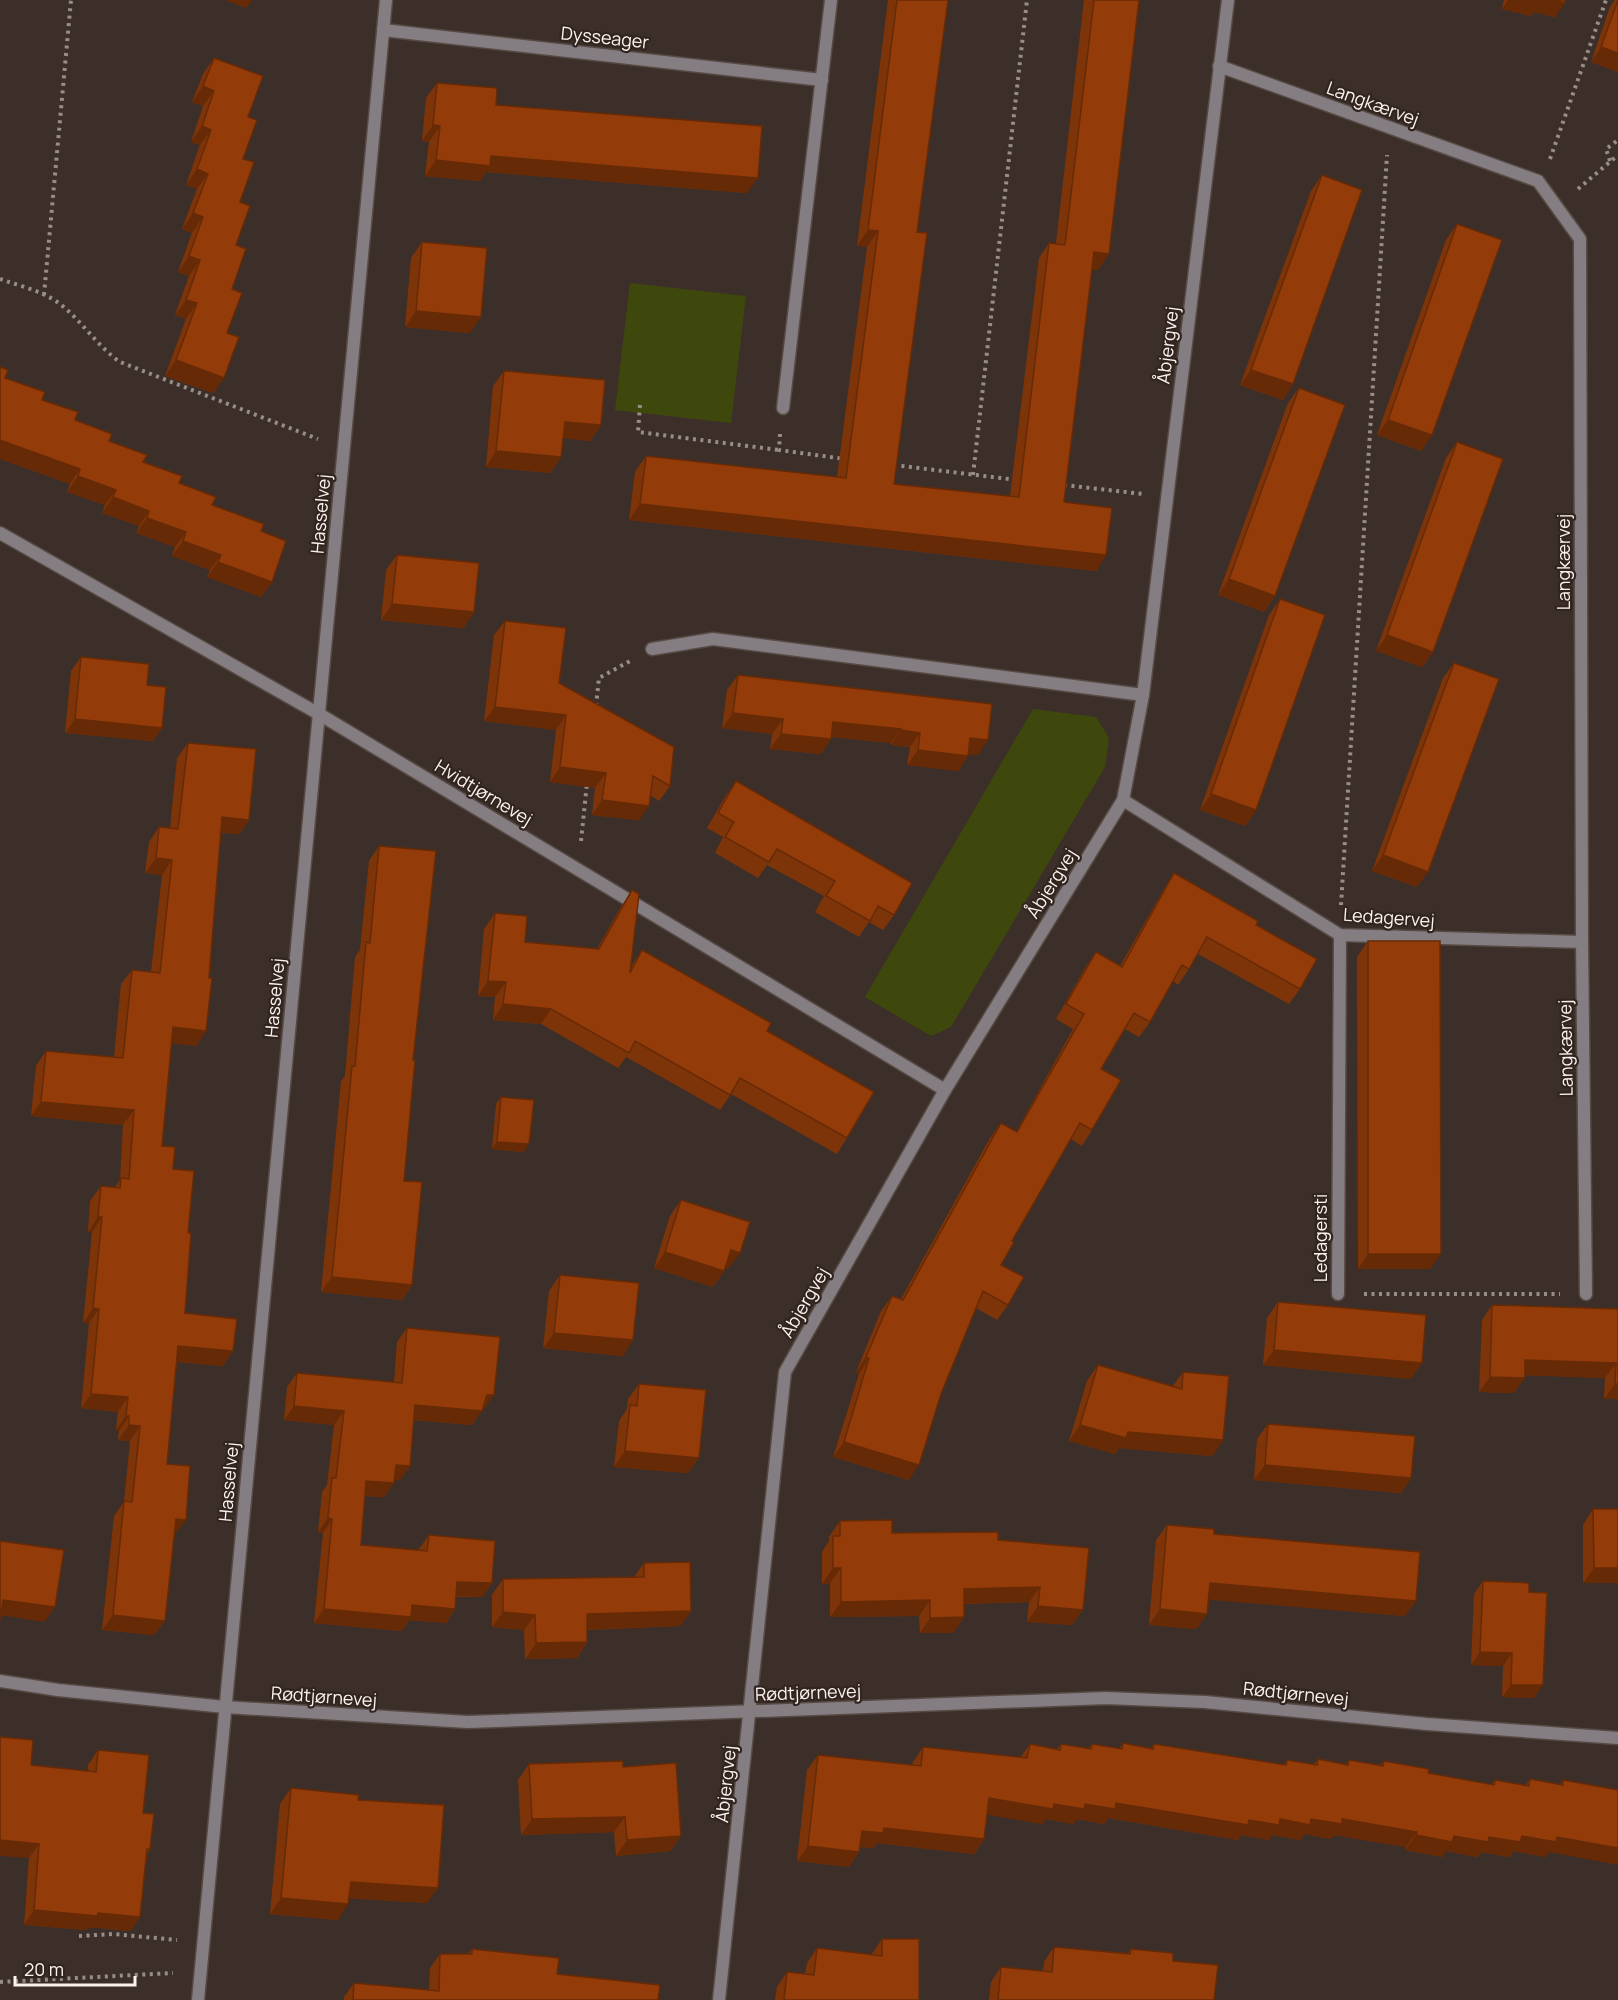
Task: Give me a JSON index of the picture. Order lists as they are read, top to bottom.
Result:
{
  "streets": {
    "street": [
      "Dysseager",
      "Langkærvej",
      "Åbjergvej",
      "Hasselvej",
      "Hvidtjørnevej",
      "Ledagervej",
      "Ledagersti",
      "Rødtjørnevej"
    ]
  },
  "crossings": [
    ["Dysseager", "Hasselvej"],
    ["Langkærvej", "Åbjergvej"],
    ["Langkærvej", "Ledagervej"],
    ["Langkærvej", "Ledagersti"],
    ["Åbjergvej", "Hvidtjørnevej"],
    ["Åbjergvej", "Ledagervej"],
    ["Åbjergvej", "Rødtjørnevej"],
    ["Hasselvej", "Hvidtjørnevej"],
    ["Hasselvej", "Rødtjørnevej"],
    ["Ledagervej", "Ledagersti"]
  ],
  "scale_bar": "20 m"
}
